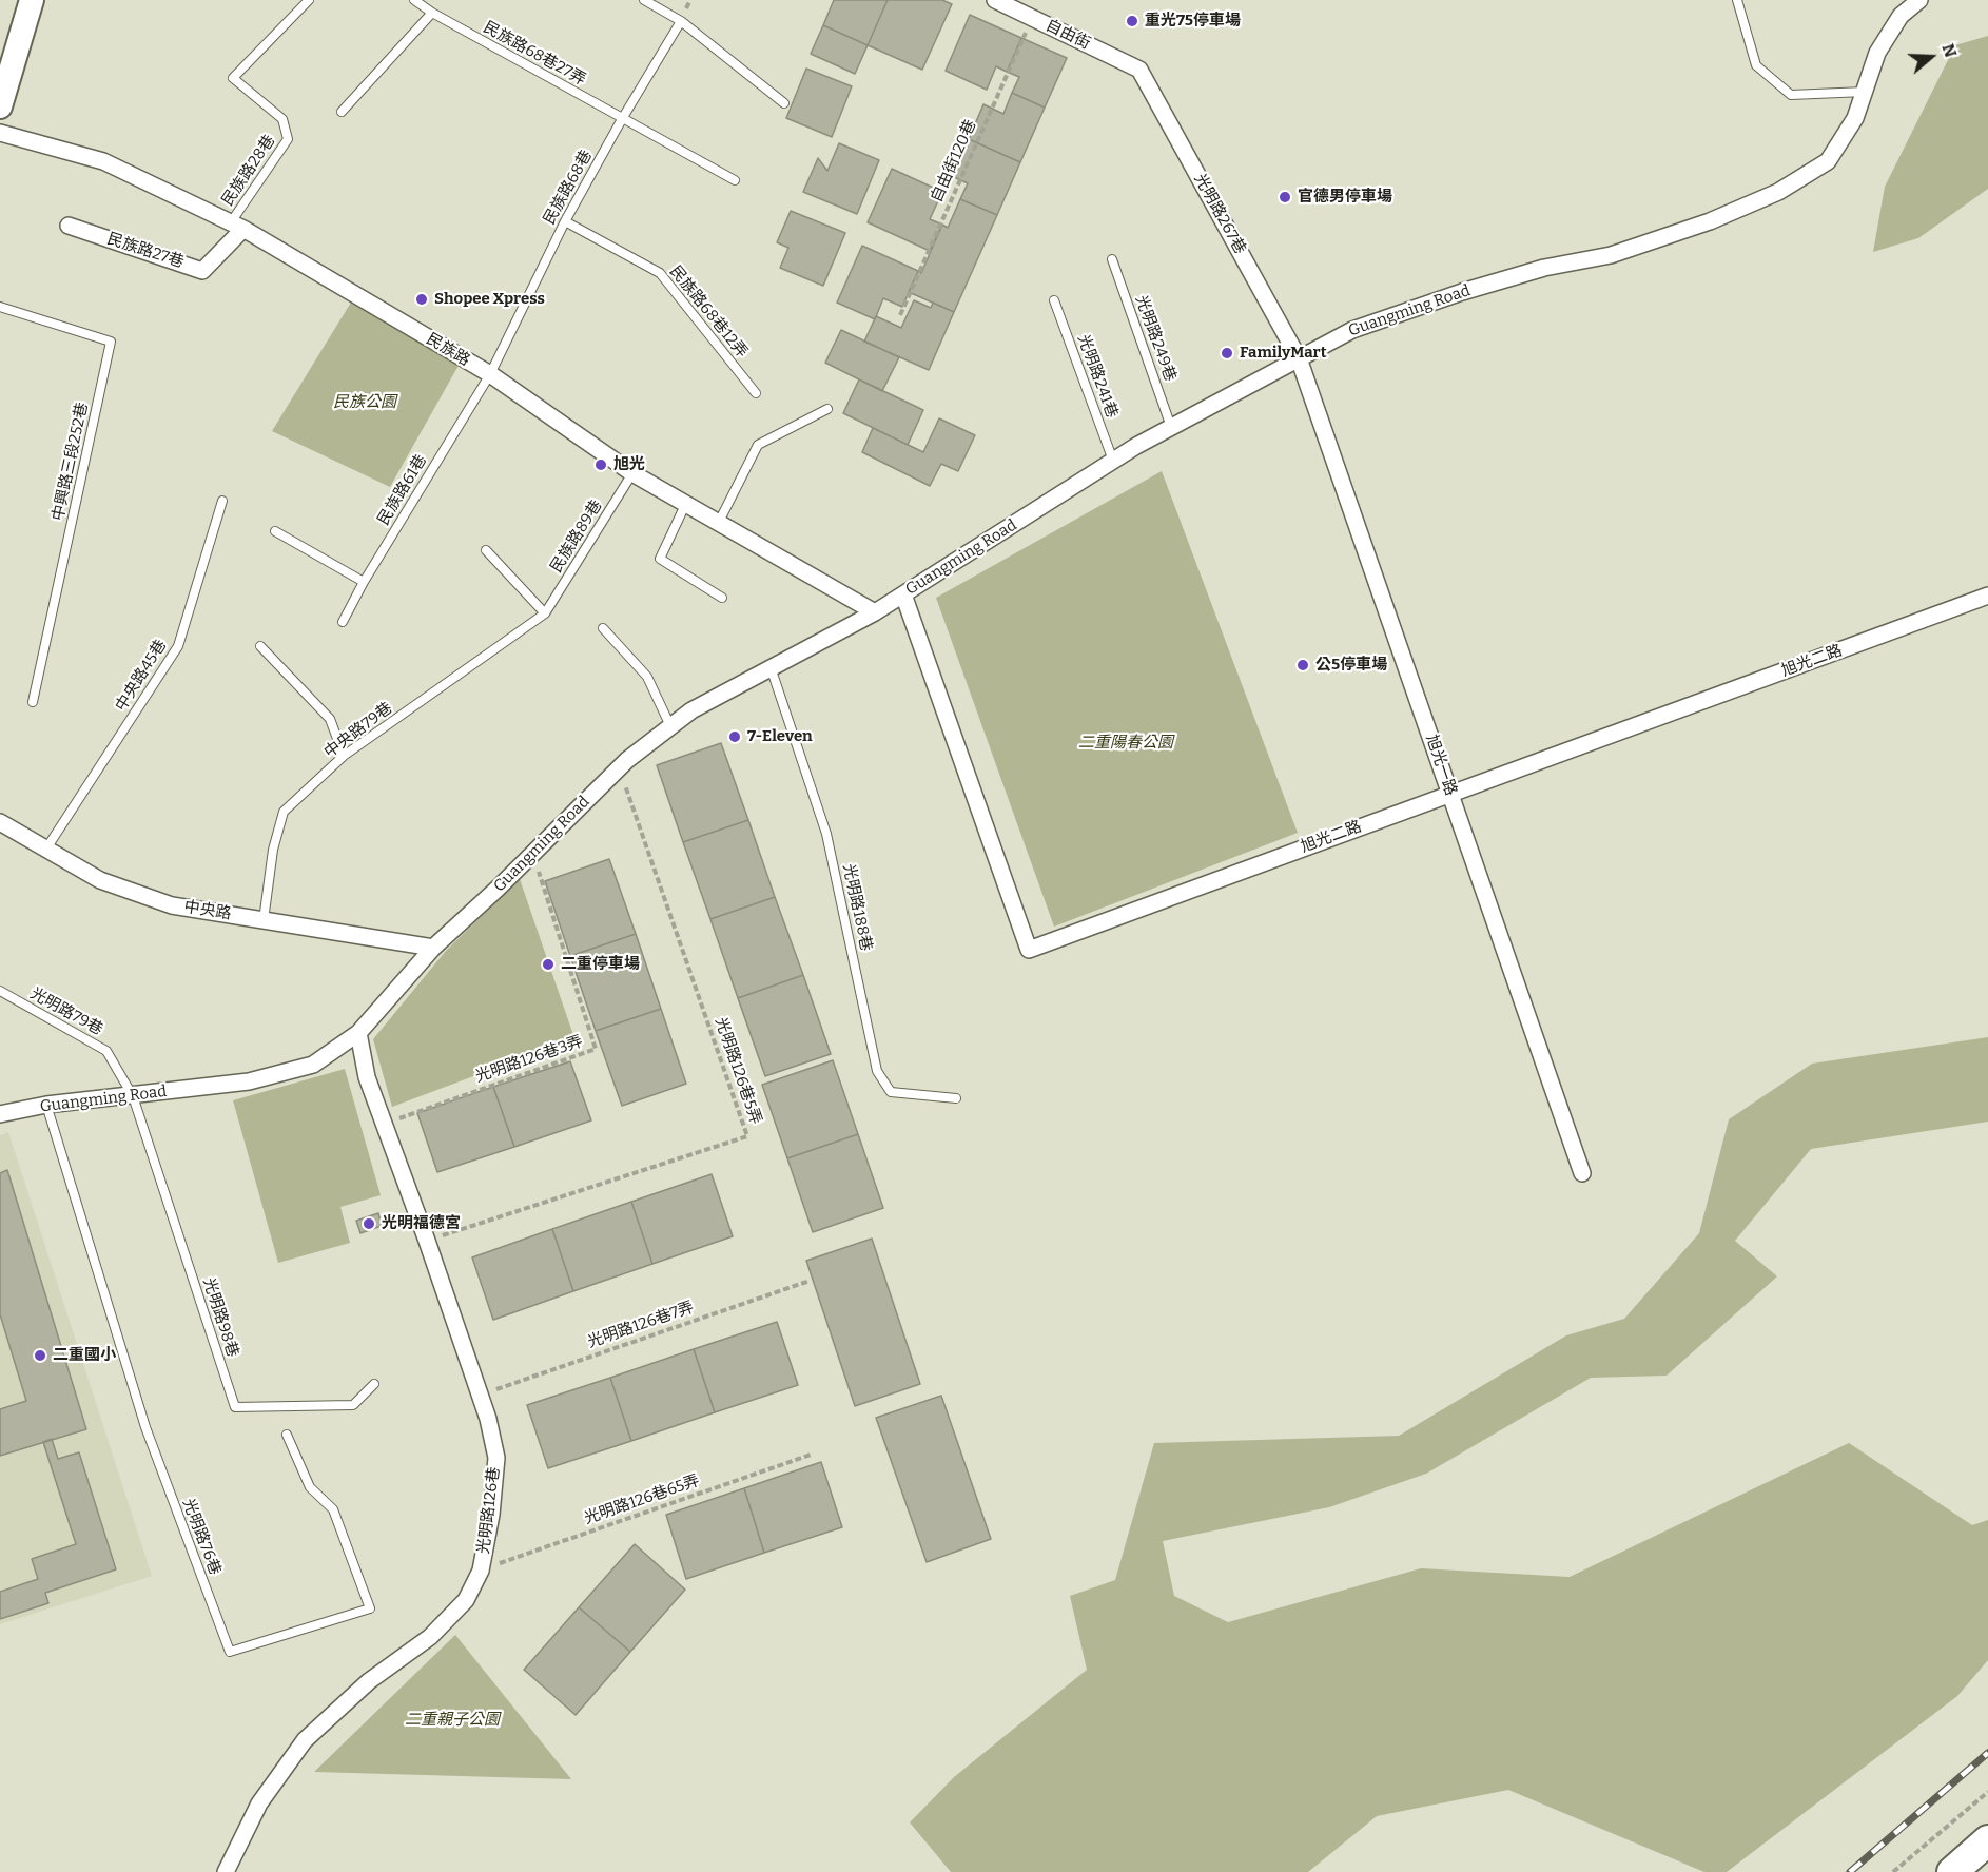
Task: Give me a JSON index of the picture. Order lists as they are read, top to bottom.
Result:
{
  "streets": {
    "street": [
      "自由街",
      "光明路267巷",
      "民族路27巷",
      "Guangming Road",
      "民族路",
      "旭光二路",
      "旭光一路",
      "中央路",
      "光明路126巷"
    ],
    "lane": [
      "民族路68巷27弄",
      "民族路28巷",
      "民族路68巷",
      "民族路68巷12弄",
      "光明路249巷",
      "光明路241巷",
      "中興路三段252巷",
      "民族路61巷",
      "民族路89巷",
      "中央路45巷",
      "中央路79巷",
      "光明路188巷",
      "光明路79巷",
      "光明路98巷",
      "光明路76巷"
    ],
    "path": [
      "自由街120巷",
      "光明路126巷3弄",
      "光明路126巷5弄",
      "光明路126巷7弄",
      "光明路126巷65弄"
    ]
  },
  "crossings": [
    ["自由街", "自由街120巷"],
    ["自由街", "光明路267巷"],
    ["民族路68巷27弄", "民族路68巷"],
    ["民族路28巷", "民族路27巷"],
    ["民族路28巷", "民族路"],
    ["民族路68巷", "民族路68巷12弄"],
    ["民族路68巷", "民族路"],
    ["民族路68巷", "民族路61巷"],
    ["光明路267巷", "Guangming Road"],
    ["光明路267巷", "旭光一路"],
    ["民族路27巷", "民族路"],
    ["Guangming Road", "光明路249巷"],
    ["Guangming Road", "民族路"],
    ["Guangming Road", "光明路241巷"],
    ["Guangming Road", "旭光二路"],
    ["Guangming Road", "旭光一路"],
    ["Guangming Road", "光明路188巷"],
    ["Guangming Road", "中央路"],
    ["Guangming Road", "光明路79巷"],
    ["Guangming Road", "光明路126巷3弄"],
    ["Guangming Road", "光明路126巷5弄"],
    ["Guangming Road", "光明路98巷"],
    ["Guangming Road", "光明路126巷"],
    ["Guangming Road", "光明路76巷"],
    ["民族路", "民族路61巷"],
    ["民族路", "民族路89巷"],
    ["民族路89巷", "中央路79巷"],
    ["旭光二路", "旭光一路"],
    ["中央路45巷", "中央路"],
    ["中央路79巷", "中央路"],
    ["光明路79巷", "光明路98巷"],
    ["光明路126巷3弄", "光明路126巷"],
    ["光明路126巷5弄", "光明路126巷"],
    ["光明路126巷7弄", "光明路126巷"],
    ["光明路126巷65弄", "光明路126巷"]
  ],
  "parks": ["民族公園", "二重陽春公園", "二重親子公園"],
  "places": [
    "重光75停車場",
    "官德男停車場",
    "Shopee Xpress",
    "FamilyMart",
    "旭光",
    "公5停車場",
    "7-Eleven",
    "二重停車場",
    "光明福德宮",
    "二重國小"
  ],
  "north": "right"
}
